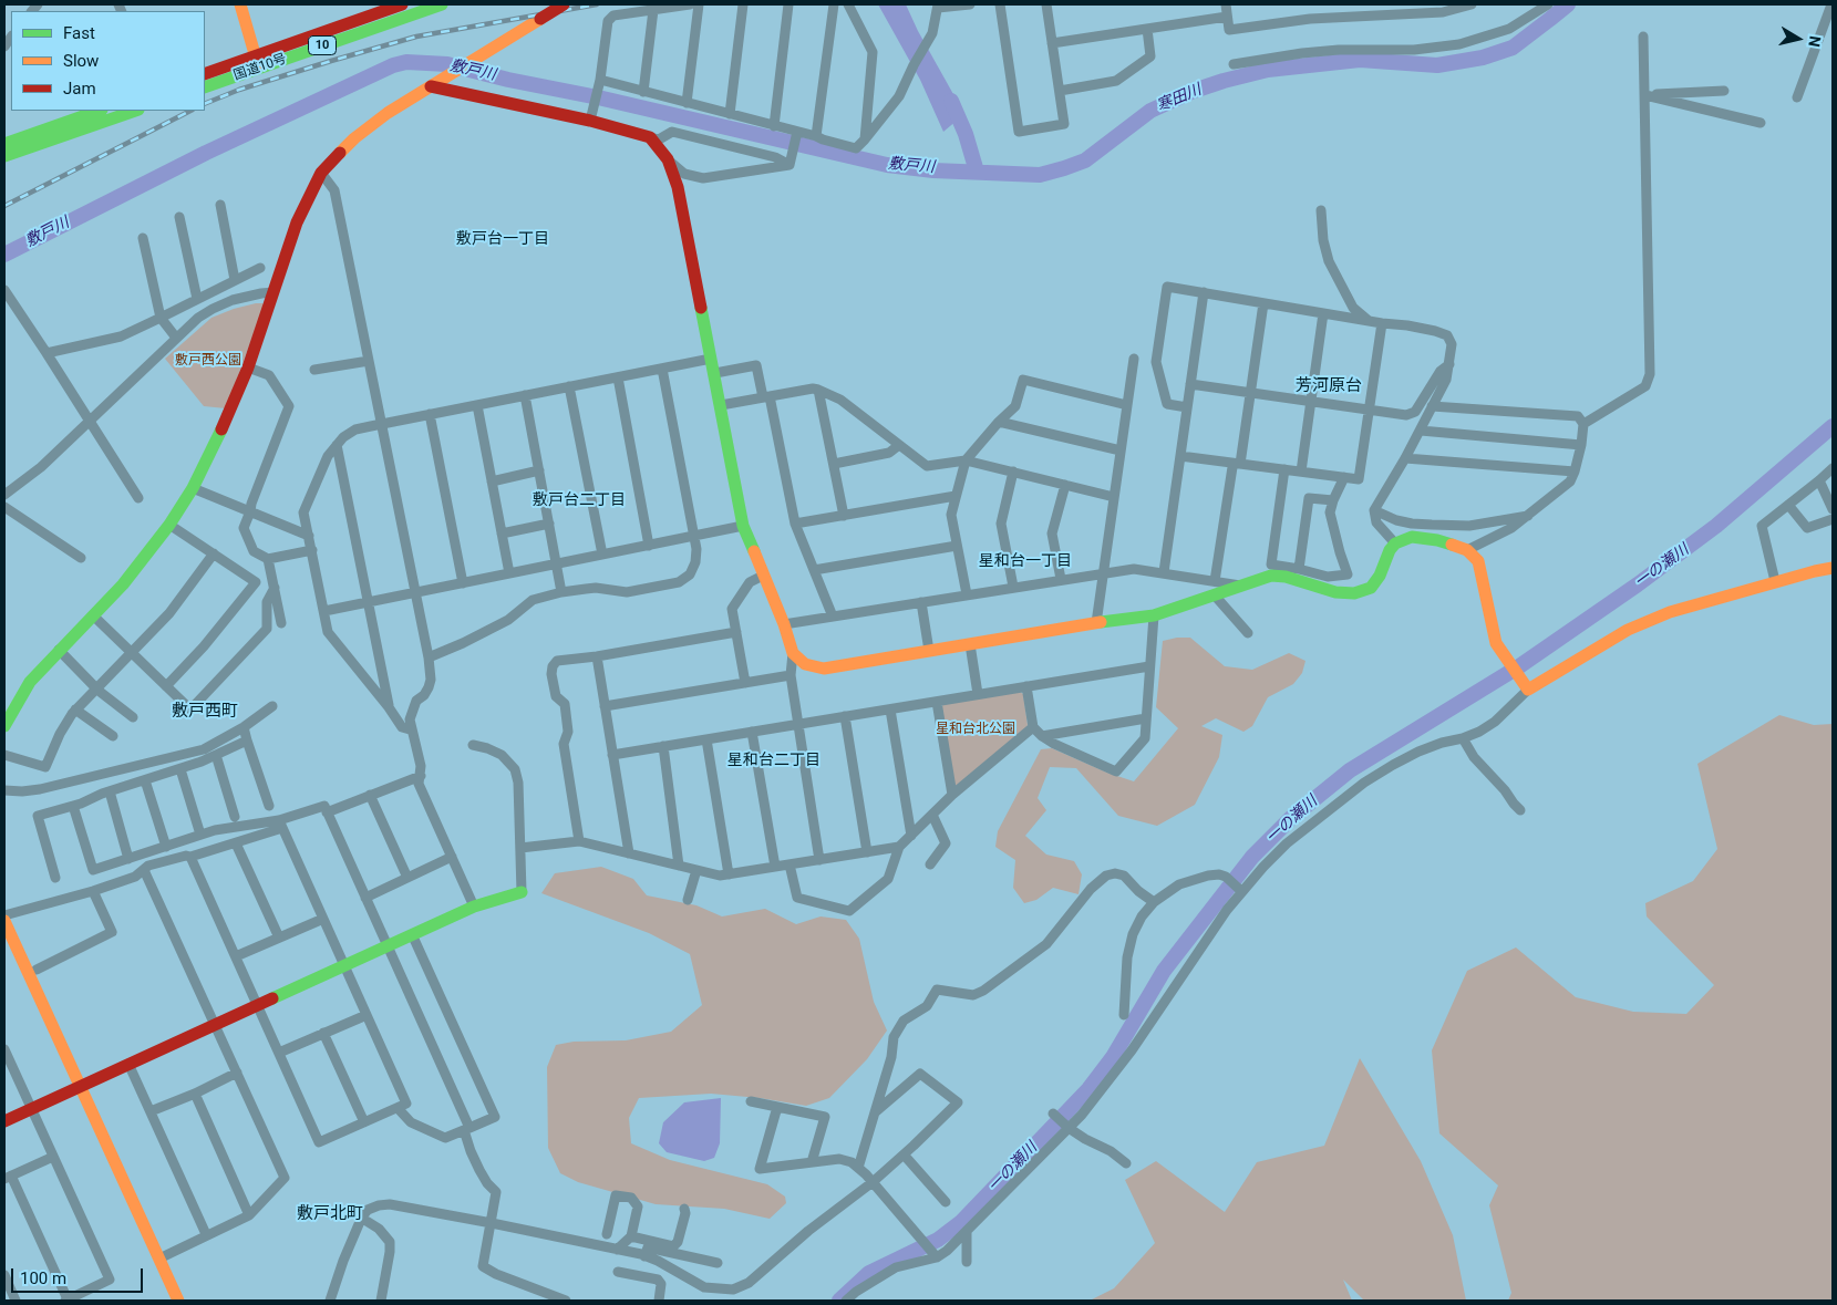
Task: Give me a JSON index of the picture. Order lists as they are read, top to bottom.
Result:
{
  "streets": {
    "main road": ["10", "国道10号"]
  },
  "districts": [
    "敷戸台一丁目",
    "芳河原台",
    "敷戸台二丁目",
    "星和台一丁目",
    "敷戸西町",
    "星和台二丁目",
    "敷戸北町"
  ],
  "water": ["敷戸川", "寒田川", "一の瀬川"],
  "parks": ["敷戸西公園", "星和台北公園"],
  "legend": ["Fast", "Slow", "Jam"],
  "scale_bar": "100 m",
  "north": "right"
}
